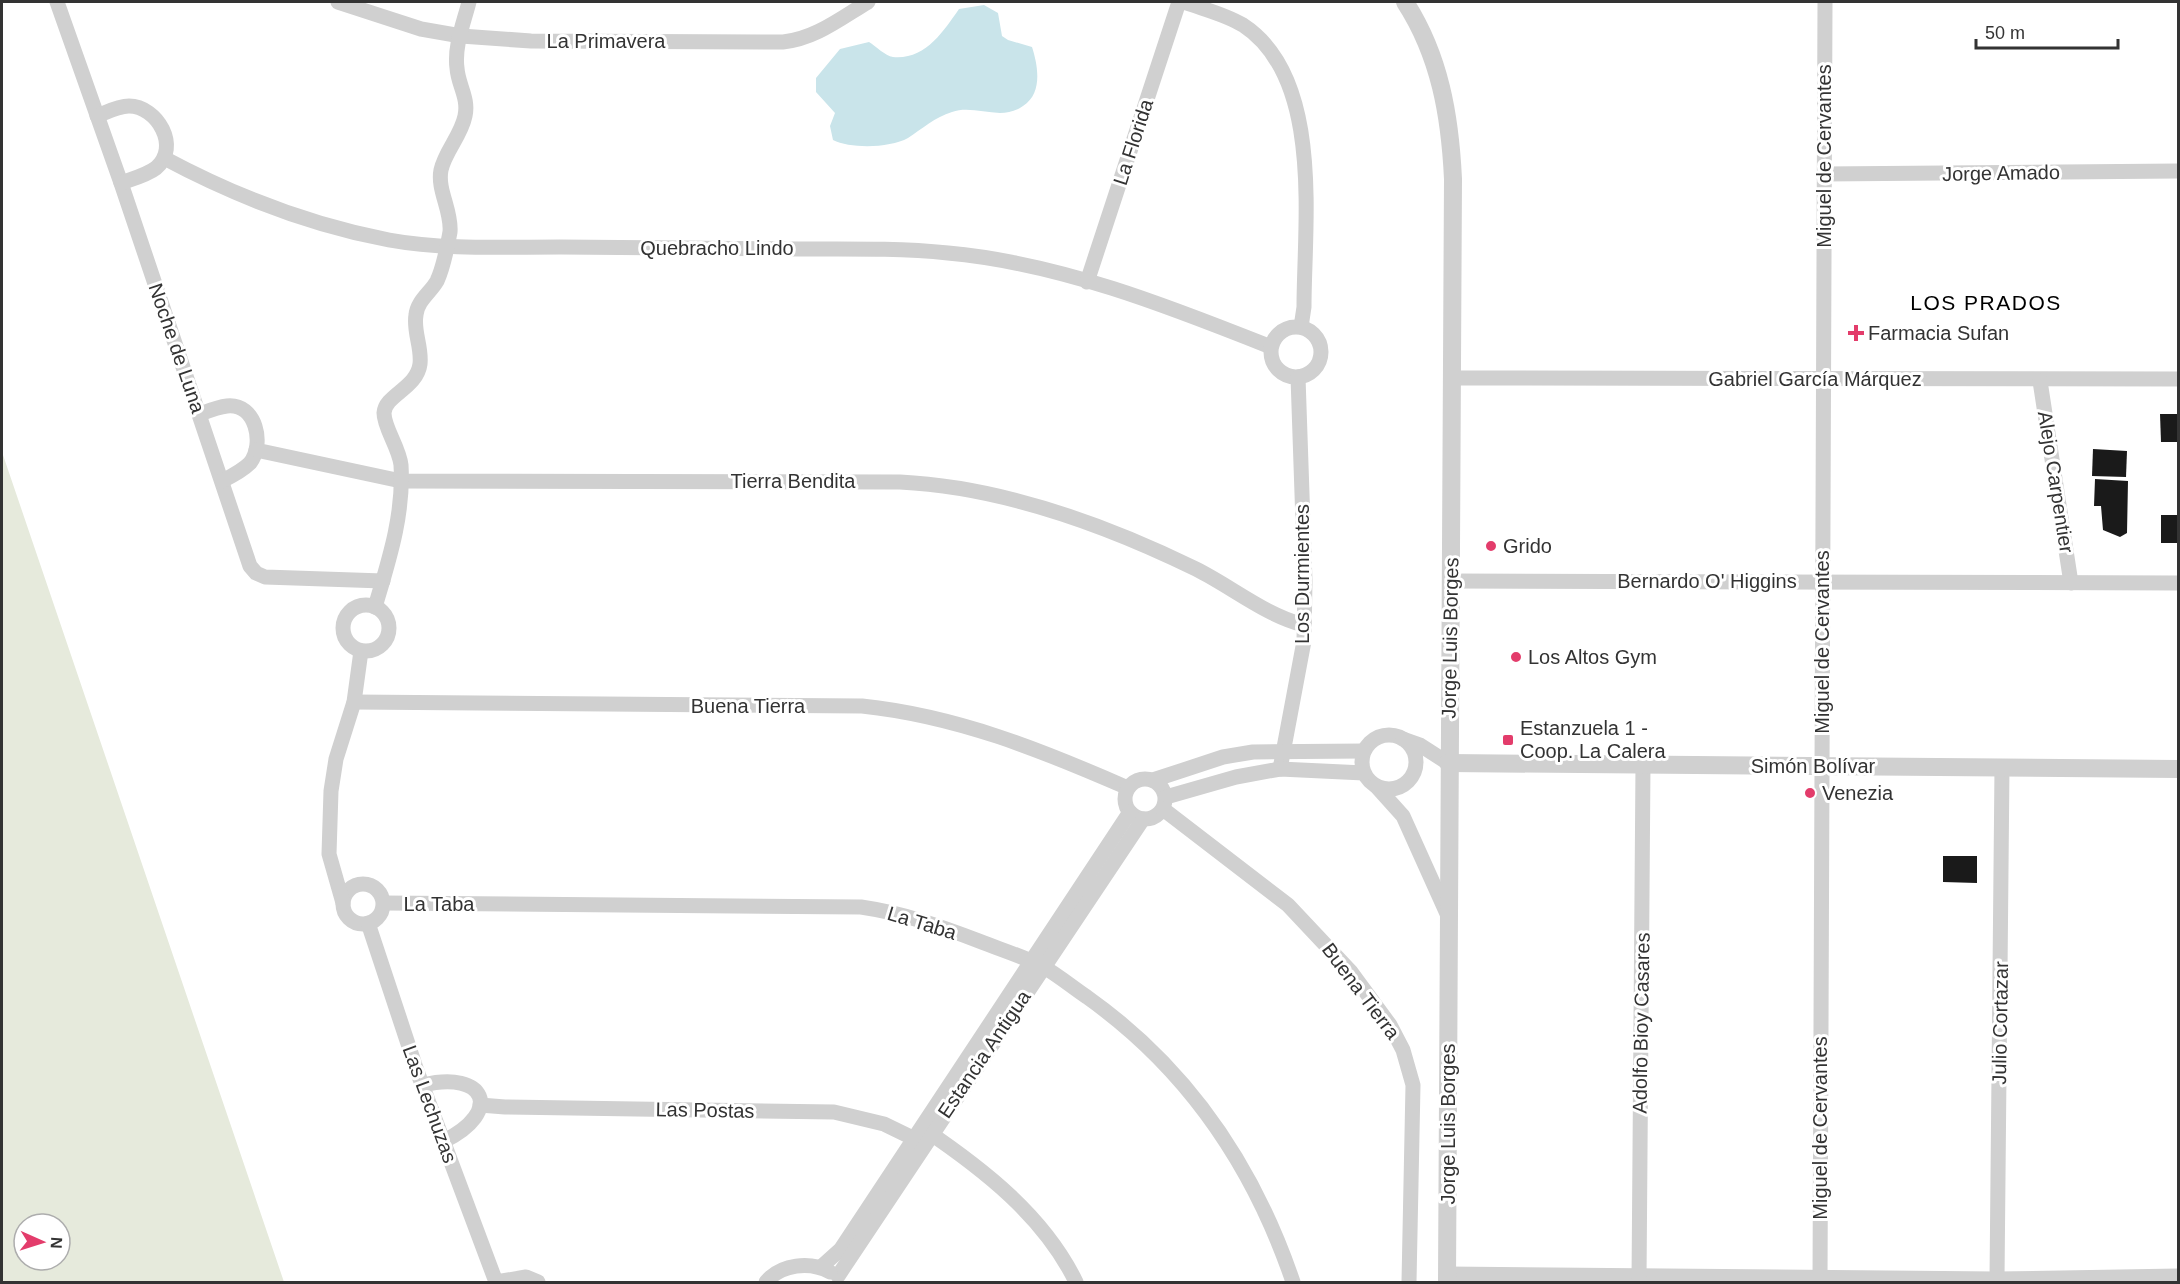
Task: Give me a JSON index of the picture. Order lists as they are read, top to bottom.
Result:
{
  "streets": {
    "street": [
      "La Primavera",
      "La Florida",
      "Miguel de Cervantes",
      "Jorge Amado",
      "Quebracho Lindo",
      "Noche de Luna",
      "Gabriel García Márquez",
      "Tierra Bendita",
      "Alejo Carpentier",
      "Los Durmientes",
      "Bernardo O' Higgins",
      "Jorge Luis Borges",
      "Buena Tierra",
      "Simón Bolívar",
      "La Taba",
      "Adolfo Bioy Casares",
      "Julio Cortazar",
      "Estancia Antigua",
      "Las Lechuzas",
      "Las Postas"
    ]
  },
  "crossings": [
    ["La Florida", "Quebracho Lindo"],
    ["Miguel de Cervantes", "Jorge Amado"],
    ["Miguel de Cervantes", "Gabriel García Márquez"],
    ["Miguel de Cervantes", "Bernardo O' Higgins"],
    ["Miguel de Cervantes", "Simón Bolívar"],
    ["Quebracho Lindo", "Los Durmientes"],
    ["Gabriel García Márquez", "Alejo Carpentier"],
    ["Gabriel García Márquez", "Jorge Luis Borges"],
    ["Tierra Bendita", "Los Durmientes"],
    ["Alejo Carpentier", "Bernardo O' Higgins"],
    ["Bernardo O' Higgins", "Jorge Luis Borges"],
    ["Jorge Luis Borges", "Simón Bolívar"],
    ["Buena Tierra", "Estancia Antigua"],
    ["Simón Bolívar", "Adolfo Bioy Casares"],
    ["Simón Bolívar", "Julio Cortazar"],
    ["La Taba", "Estancia Antigua"],
    ["La Taba", "Las Lechuzas"],
    ["Estancia Antigua", "Las Postas"]
  ],
  "districts": ["LOS PRADOS"],
  "places": {
    "health": ["Farmacia Sufan"],
    "other": ["Grido", "Los Altos Gym", "Venezia"],
    "transit": ["Estanzuela 1 - Coop. La Calera"]
  },
  "scale_bar": "50 m",
  "north": "right"
}
